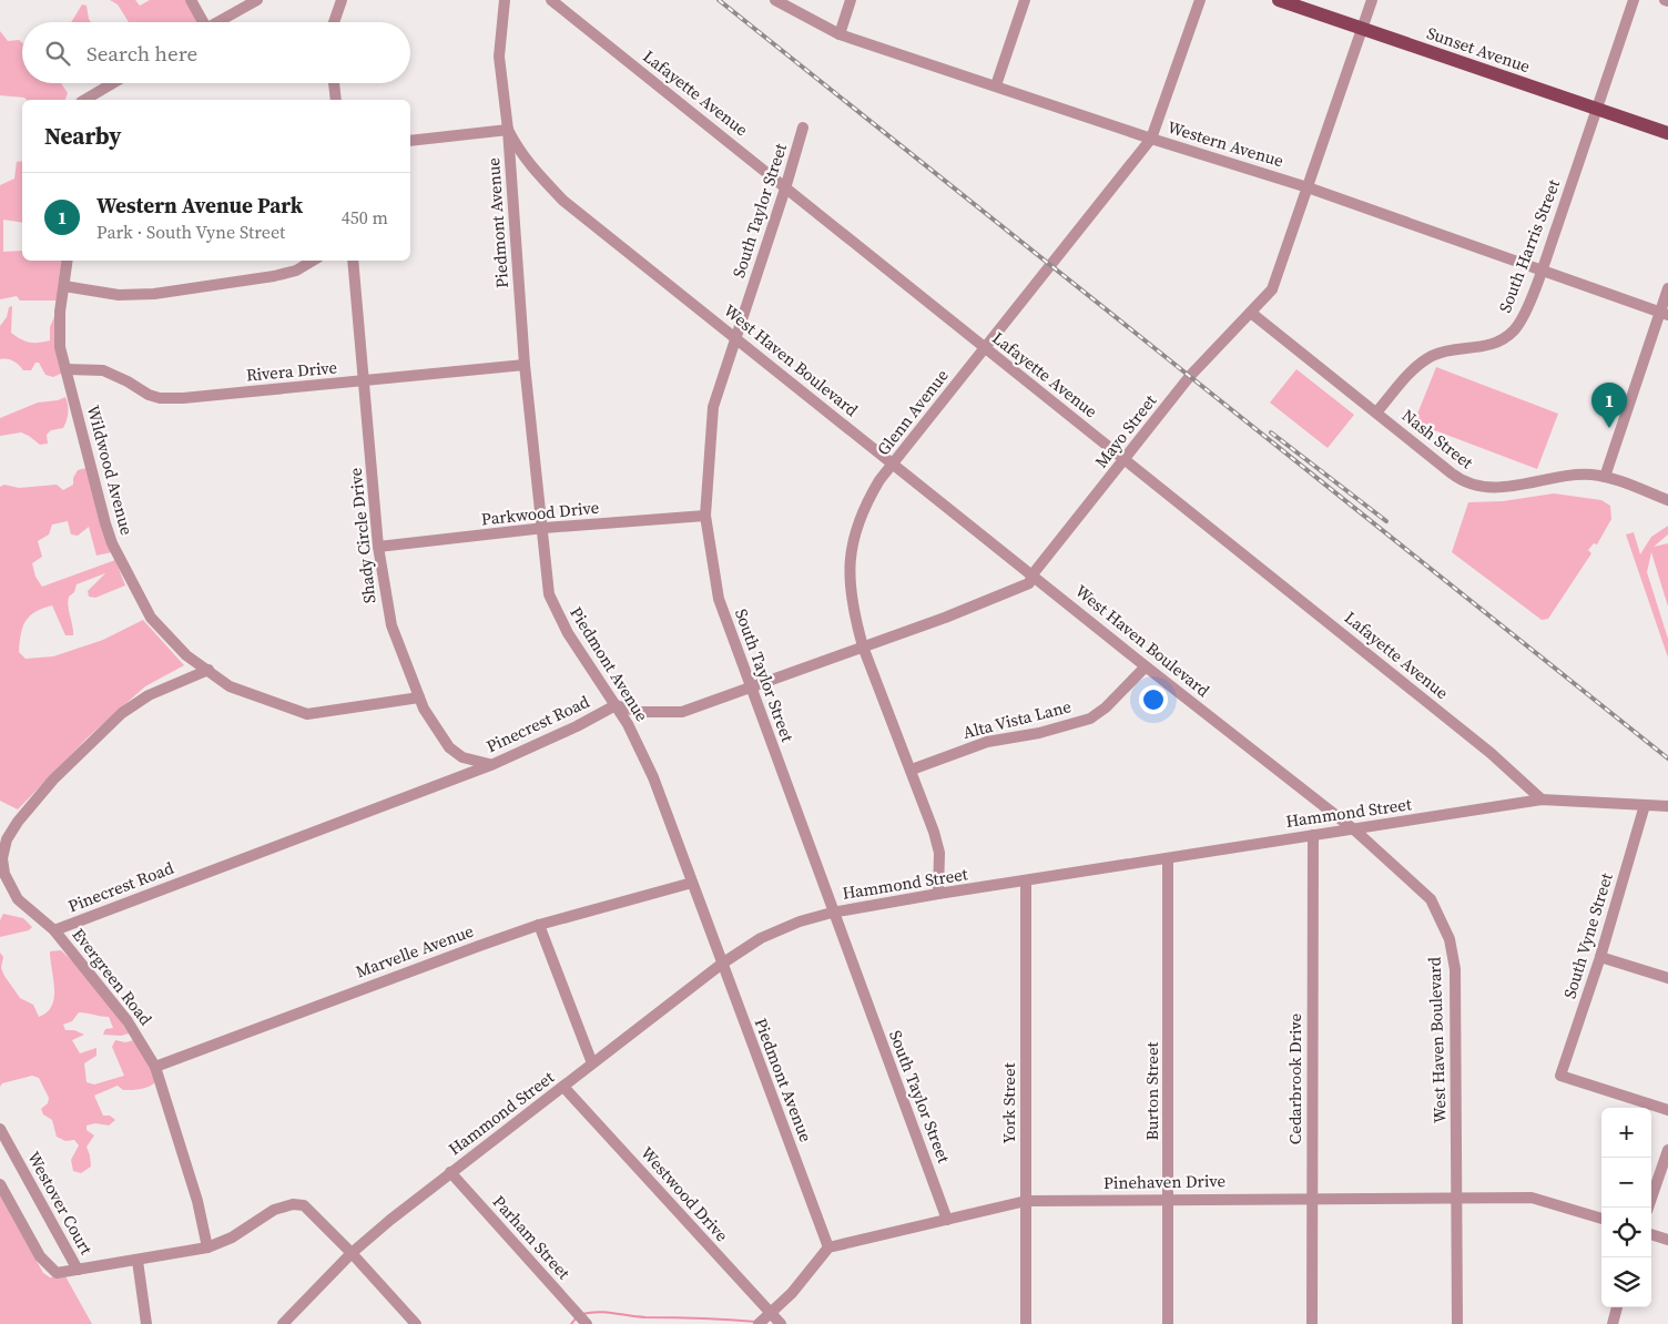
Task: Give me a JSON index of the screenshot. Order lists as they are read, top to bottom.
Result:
{
  "streets": {
    "main road": ["Sunset Avenue"],
    "street": [
      "Lafayette Avenue",
      "Western Avenue",
      "South Taylor Street",
      "Piedmont Avenue",
      "South Harris Street",
      "West Haven Boulevard",
      "Rivera Drive",
      "Glenn Avenue",
      "Mayo Street",
      "Nash Street",
      "Wildwood Avenue",
      "Parkwood Drive",
      "Shady Circle Drive",
      "Alta Vista Lane",
      "Pinecrest Road",
      "Hammond Street",
      "South Vyne Street",
      "Marvelle Avenue",
      "Evergreen Road",
      "Cedarbrook Drive",
      "Burton Street",
      "York Street",
      "Pinehaven Drive",
      "Westwood Drive",
      "Westover Court",
      "Parham Street"
    ]
  },
  "crossings": [
    ["Sunset Avenue", "South Harris Street"],
    ["Sunset Avenue", "Mayo Street"],
    ["Lafayette Avenue", "South Taylor Street"],
    ["Lafayette Avenue", "Glenn Avenue"],
    ["Lafayette Avenue", "Mayo Street"],
    ["Lafayette Avenue", "Hammond Street"],
    ["Western Avenue", "South Harris Street"],
    ["Western Avenue", "Glenn Avenue"],
    ["Western Avenue", "Mayo Street"],
    ["South Taylor Street", "West Haven Boulevard"],
    ["South Taylor Street", "Parkwood Drive"],
    ["South Taylor Street", "Pinecrest Road"],
    ["South Taylor Street", "Hammond Street"],
    ["South Taylor Street", "Pinehaven Drive"],
    ["Piedmont Avenue", "West Haven Boulevard"],
    ["Piedmont Avenue", "Rivera Drive"],
    ["Piedmont Avenue", "Parkwood Drive"],
    ["Piedmont Avenue", "Pinecrest Road"],
    ["Piedmont Avenue", "Hammond Street"],
    ["Piedmont Avenue", "Marvelle Avenue"],
    ["Piedmont Avenue", "Pinehaven Drive"],
    ["South Harris Street", "Nash Street"],
    ["West Haven Boulevard", "Glenn Avenue"],
    ["West Haven Boulevard", "Mayo Street"],
    ["West Haven Boulevard", "Alta Vista Lane"],
    ["West Haven Boulevard", "Pinecrest Road"],
    ["West Haven Boulevard", "Hammond Street"],
    ["West Haven Boulevard", "Pinehaven Drive"],
    ["Rivera Drive", "Wildwood Avenue"],
    ["Rivera Drive", "Shady Circle Drive"],
    ["Glenn Avenue", "Alta Vista Lane"],
    ["Glenn Avenue", "Pinecrest Road"],
    ["Glenn Avenue", "Hammond Street"],
    ["Mayo Street", "Nash Street"],
    ["Mayo Street", "Pinecrest Road"],
    ["Wildwood Avenue", "Shady Circle Drive"],
    ["Wildwood Avenue", "Evergreen Road"],
    ["Parkwood Drive", "Shady Circle Drive"],
    ["Shady Circle Drive", "Pinecrest Road"],
    ["Pinecrest Road", "Evergreen Road"],
    ["Hammond Street", "South Vyne Street"],
    ["Hammond Street", "Cedarbrook Drive"],
    ["Hammond Street", "Burton Street"],
    ["Hammond Street", "York Street"],
    ["Hammond Street", "Westwood Drive"],
    ["Hammond Street", "Parham Street"],
    ["Marvelle Avenue", "Evergreen Road"],
    ["Cedarbrook Drive", "Pinehaven Drive"],
    ["Burton Street", "Pinehaven Drive"],
    ["York Street", "Pinehaven Drive"]
  ],
  "page": {
    "search": "Search here",
    "heading": "Nearby",
    "list": [
      {
        "mark": "1",
        "name": "Western Avenue Park",
        "note": "Park · South Vyne Street",
        "value": "450 m"
      }
    ],
    "pins": "1",
    "map_buttons": ["+", "−"]
  }
}
